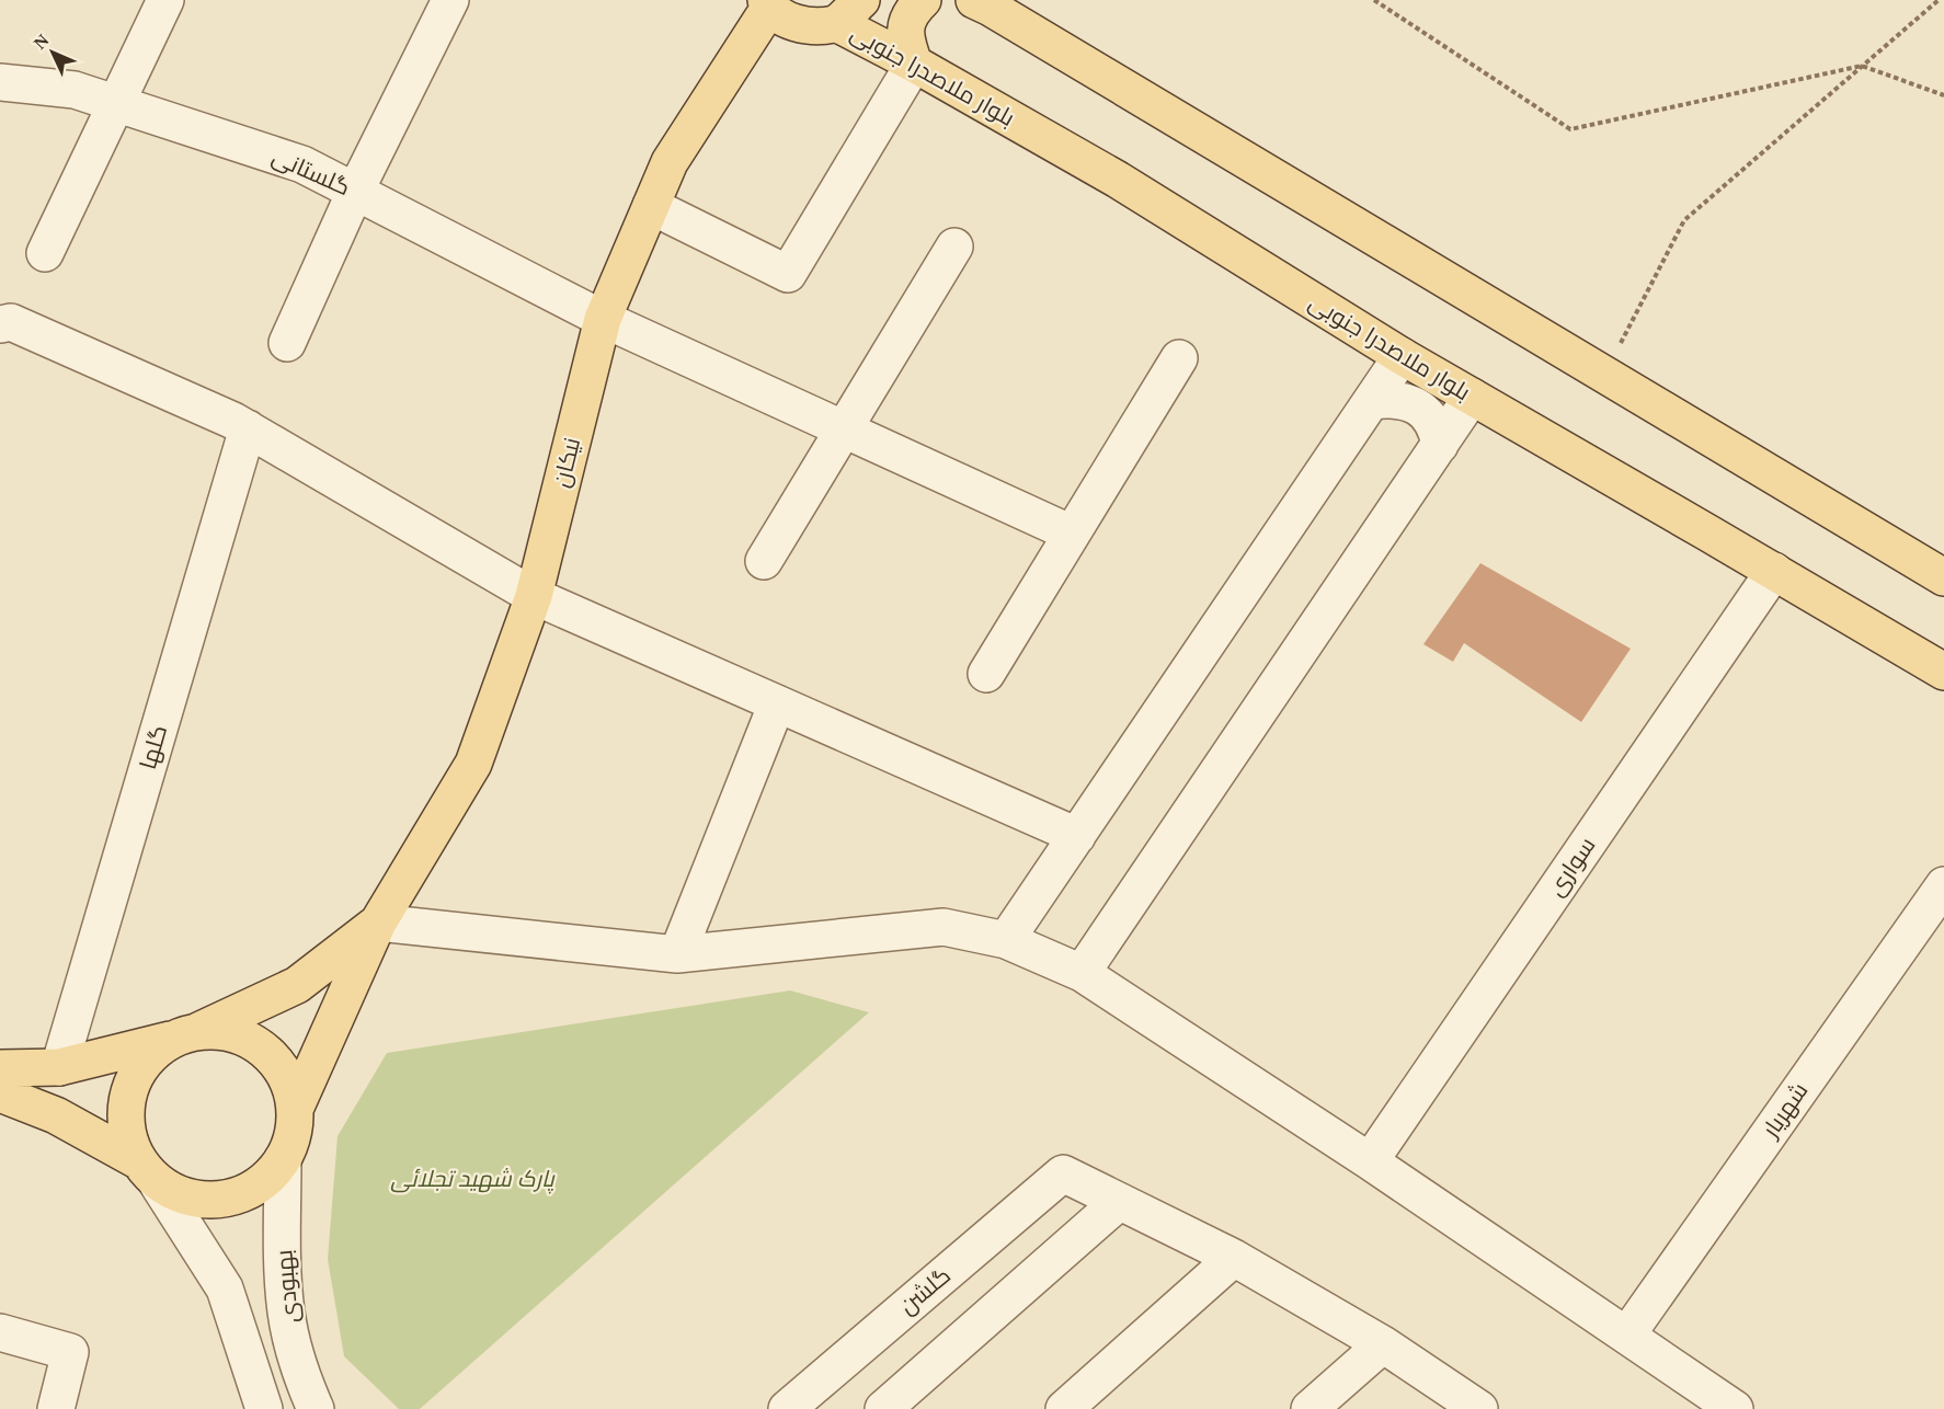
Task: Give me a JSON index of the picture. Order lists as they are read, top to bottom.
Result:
{
  "streets": {
    "main road": ["بلوار ملاصدرا جنوبی", "نیکان"],
    "street": [
      "گلستانی",
      "گلها",
      "سواری",
      "شهریار",
      "بهبودی",
      "گلشن"
    ]
  },
  "crossings": [
    ["بلوار ملاصدرا جنوبی", "سواری"],
    ["گلستانی", "نیکان"]
  ],
  "parks": ["پارک شهید تجلائی"],
  "north": "top left"
}
